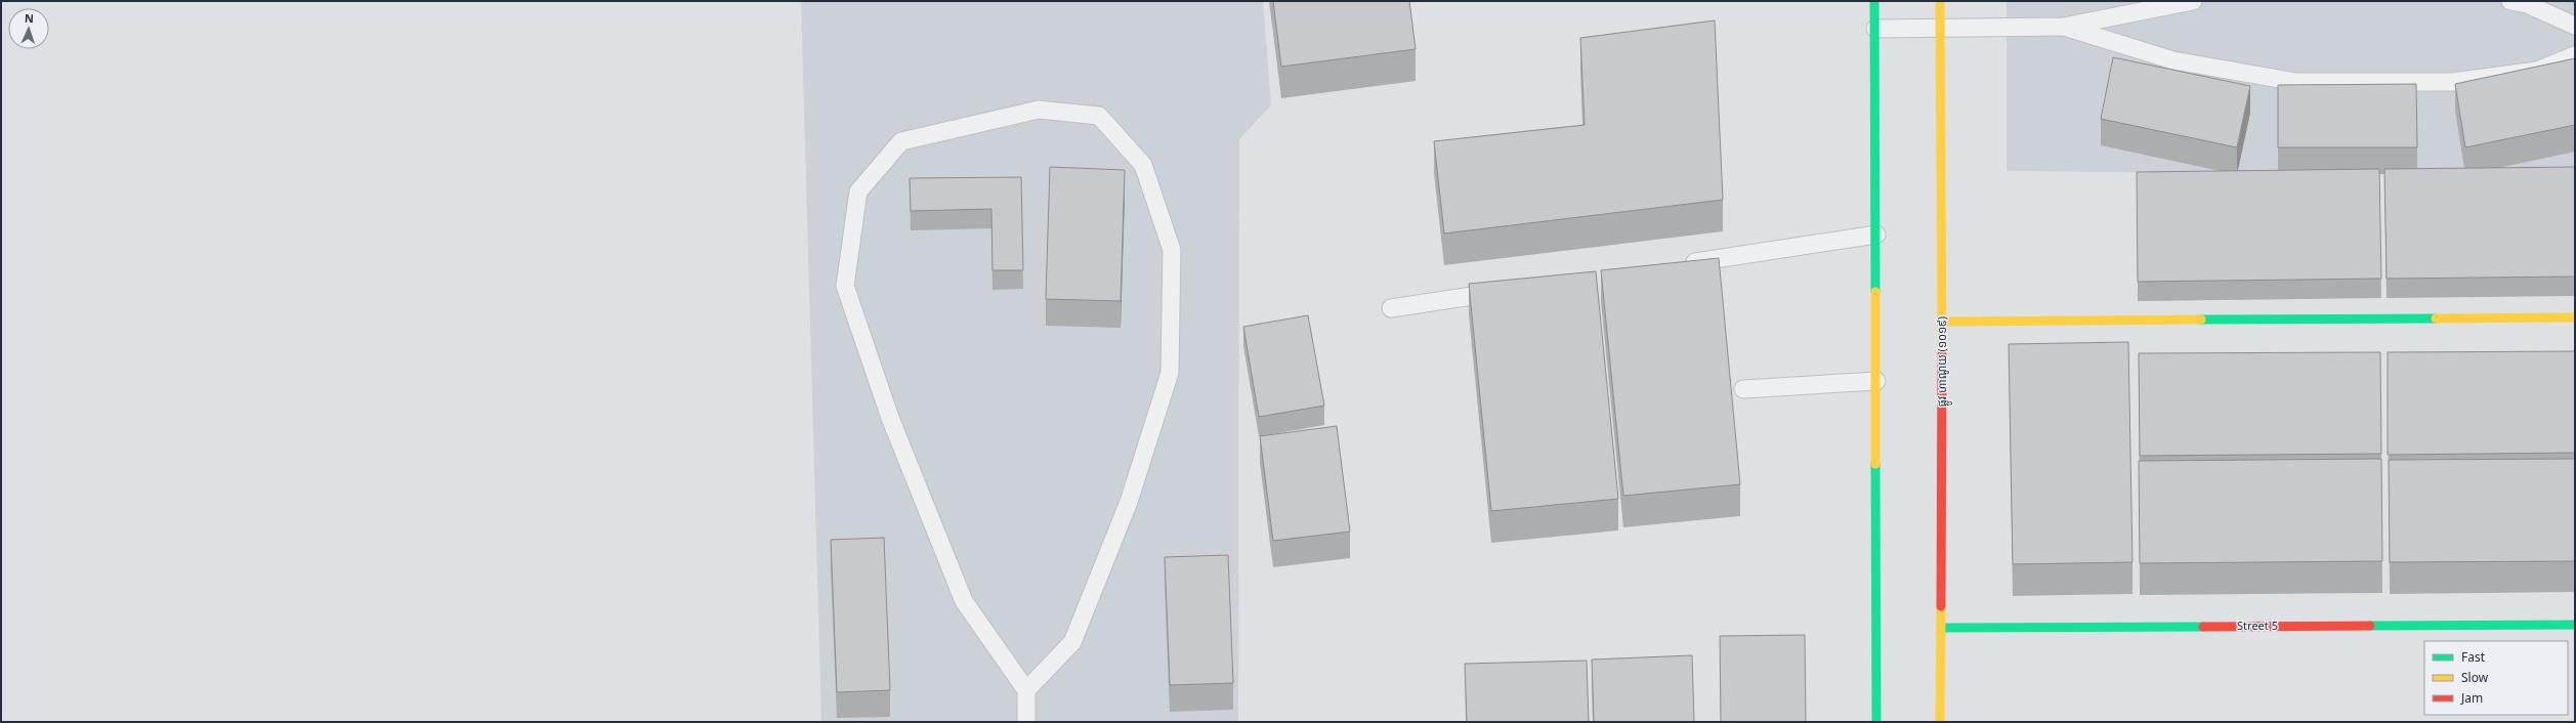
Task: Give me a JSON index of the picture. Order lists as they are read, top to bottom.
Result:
{
  "streets": {
    "main road": ["ផ្លូវ ហាណូយ (១០១៩)", "Street 5"]
  },
  "crossings": [
    ["ផ្លូវ ហាណូយ (១០១៩)", "Street 5"]
  ],
  "legend": ["Fast", "Slow", "Jam"],
  "north": "top"
}
